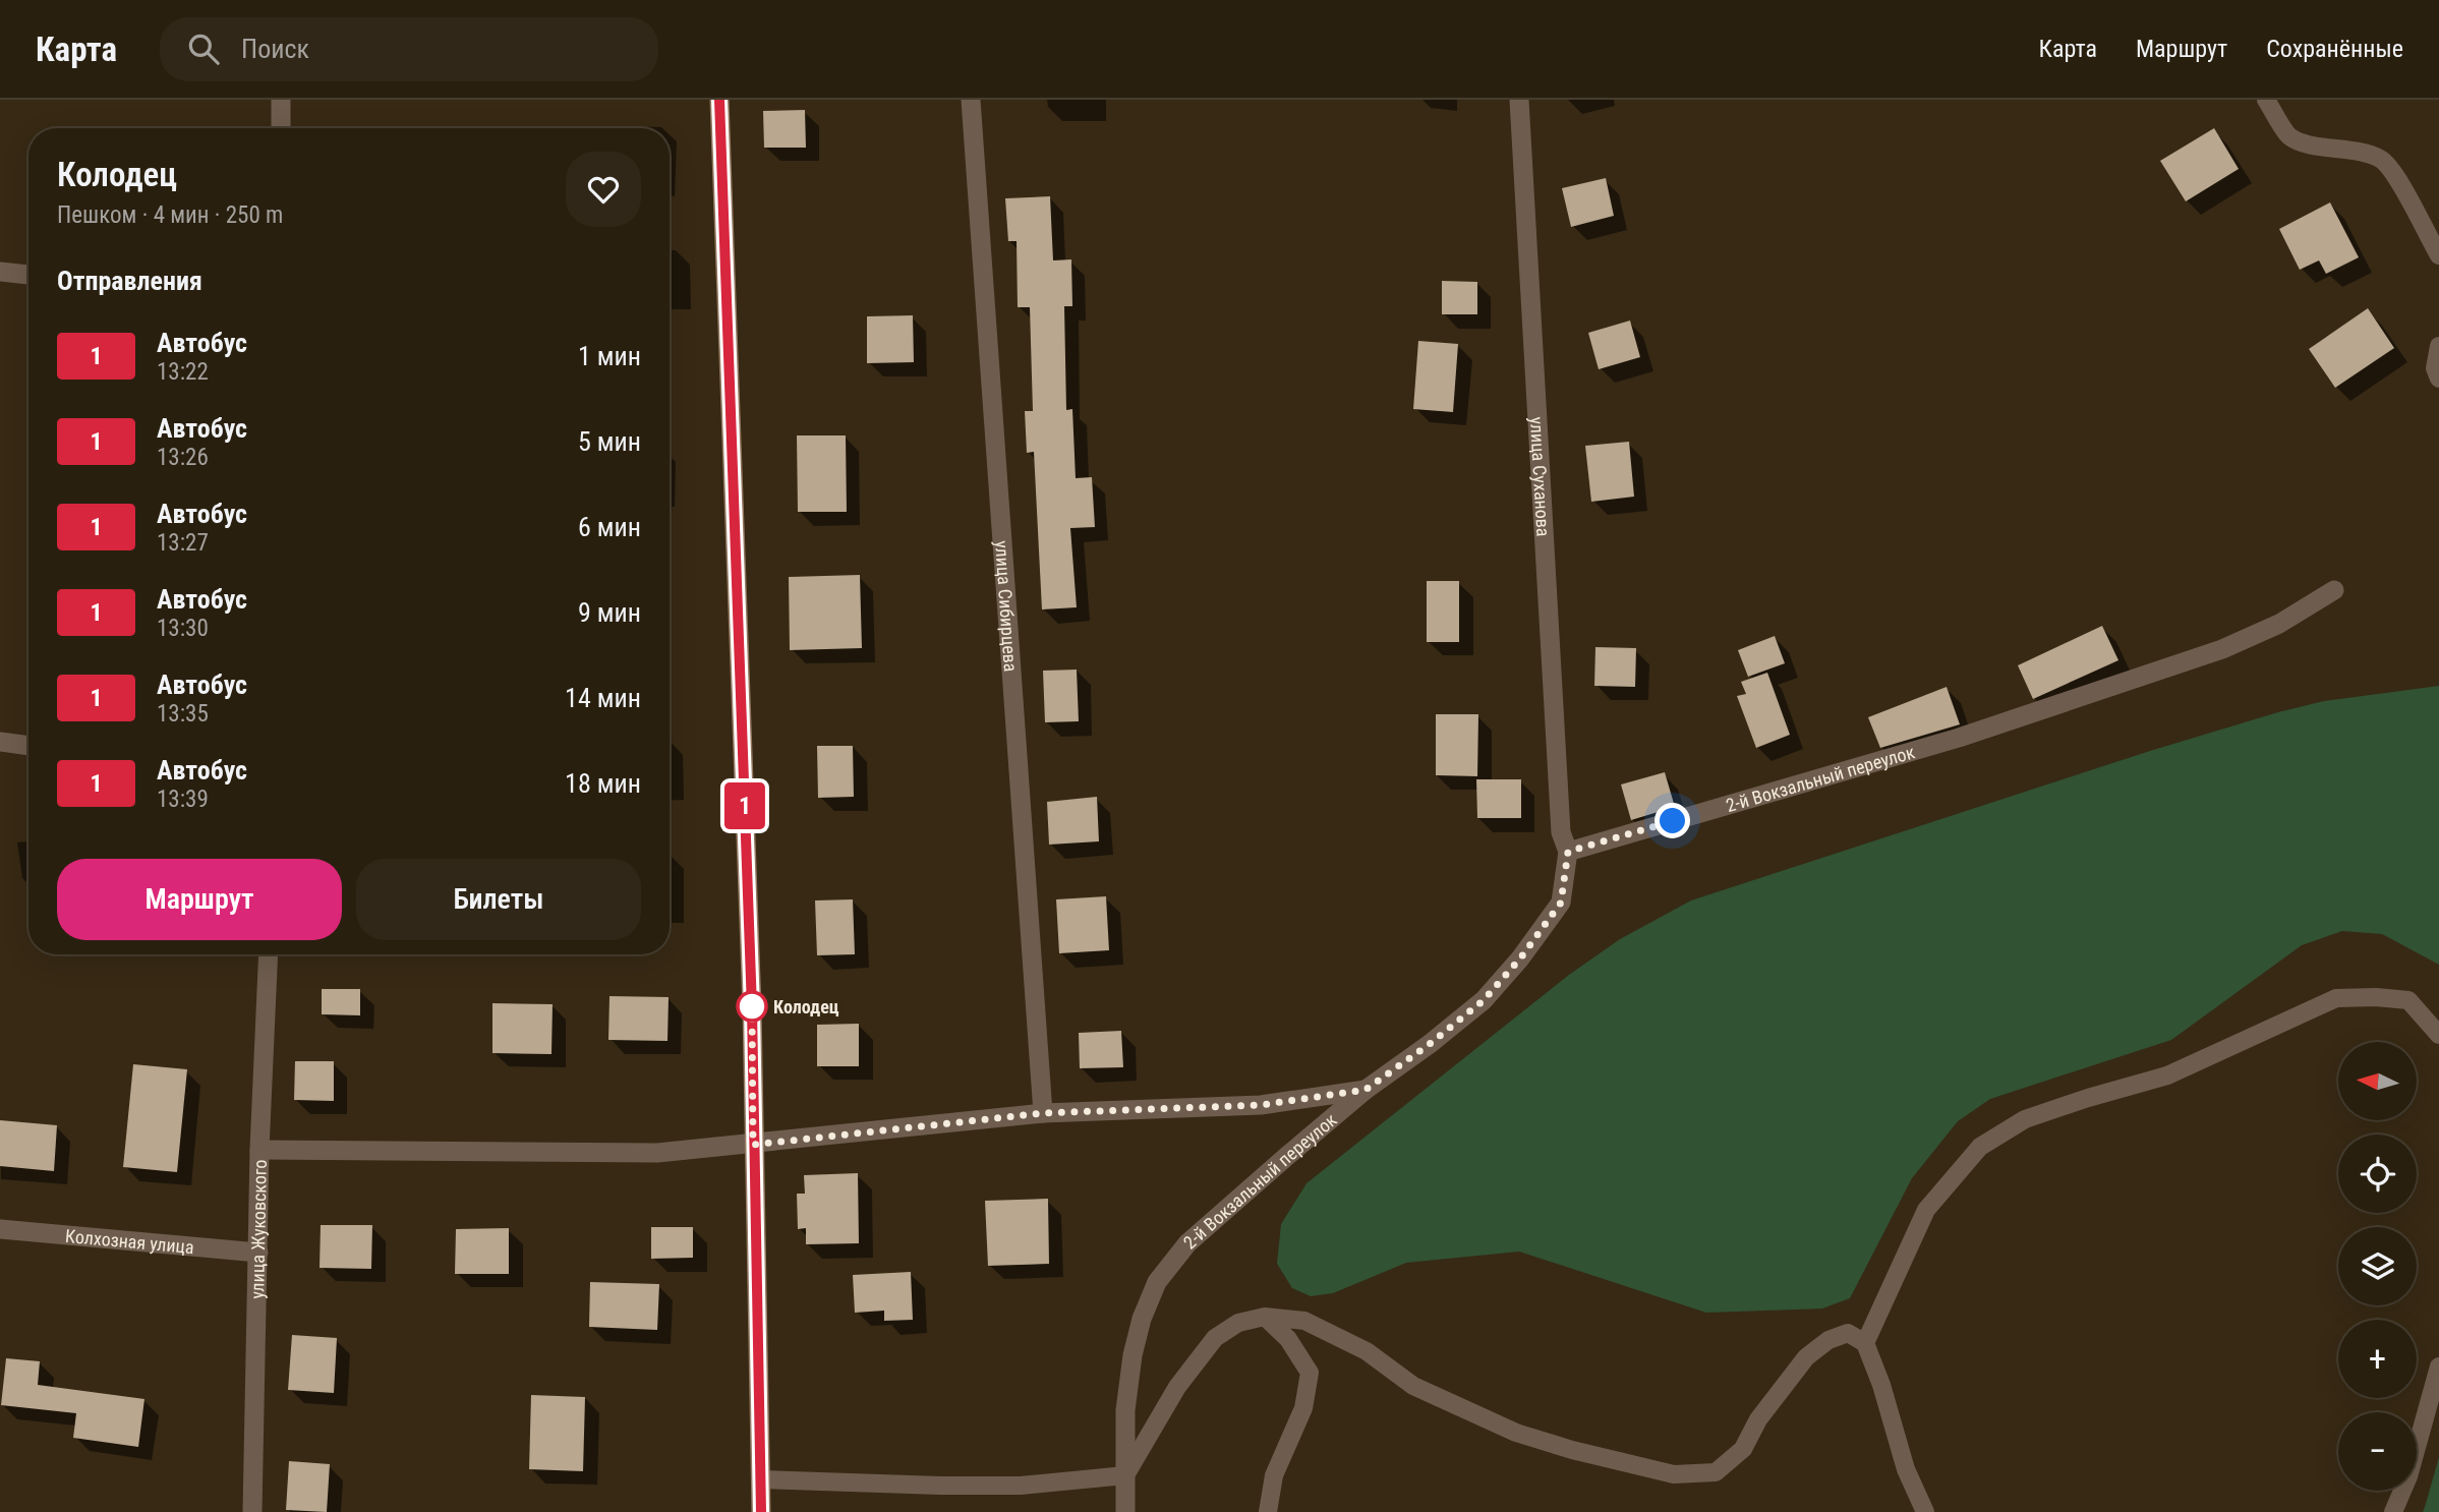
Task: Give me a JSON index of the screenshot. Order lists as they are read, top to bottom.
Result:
{
  "streets": {
    "street": [
      "улица Суханова",
      "улица Сибирцева",
      "2-й Вокзальный переулок",
      "улица Жуковского",
      "Колхозная улица"
    ]
  },
  "crossings": [
    ["улица Суханова", "2-й Вокзальный переулок"],
    ["улица Жуковского", "Колхозная улица"]
  ],
  "places": ["Колодец"],
  "lines": ["bus line 1"],
  "north": "left",
  "page": {
    "header": "Карта",
    "search": "Поиск",
    "nav": ["Карта", "Маршрут", "Сохранённые"],
    "on_map": "1",
    "heading": [
      ["Колодец", "Пешком · 4 мин · 250 m"],
      "Отправления"
    ],
    "list": [
      {
        "mark": "1",
        "name": "Автобус",
        "note": "13:22",
        "value": "1 мин"
      },
      {
        "mark": "1",
        "name": "Автобус",
        "note": "13:26",
        "value": "5 мин"
      },
      {
        "mark": "1",
        "name": "Автобус",
        "note": "13:27",
        "value": "6 мин"
      },
      {
        "mark": "1",
        "name": "Автобус",
        "note": "13:30",
        "value": "9 мин"
      },
      {
        "mark": "1",
        "name": "Автобус",
        "note": "13:35",
        "value": "14 мин"
      },
      {
        "mark": "1",
        "name": "Автобус",
        "note": "13:39",
        "value": "18 мин"
      }
    ],
    "buttons": ["Маршрут", "Билеты"],
    "map_buttons": ["+", "−"]
  }
}
